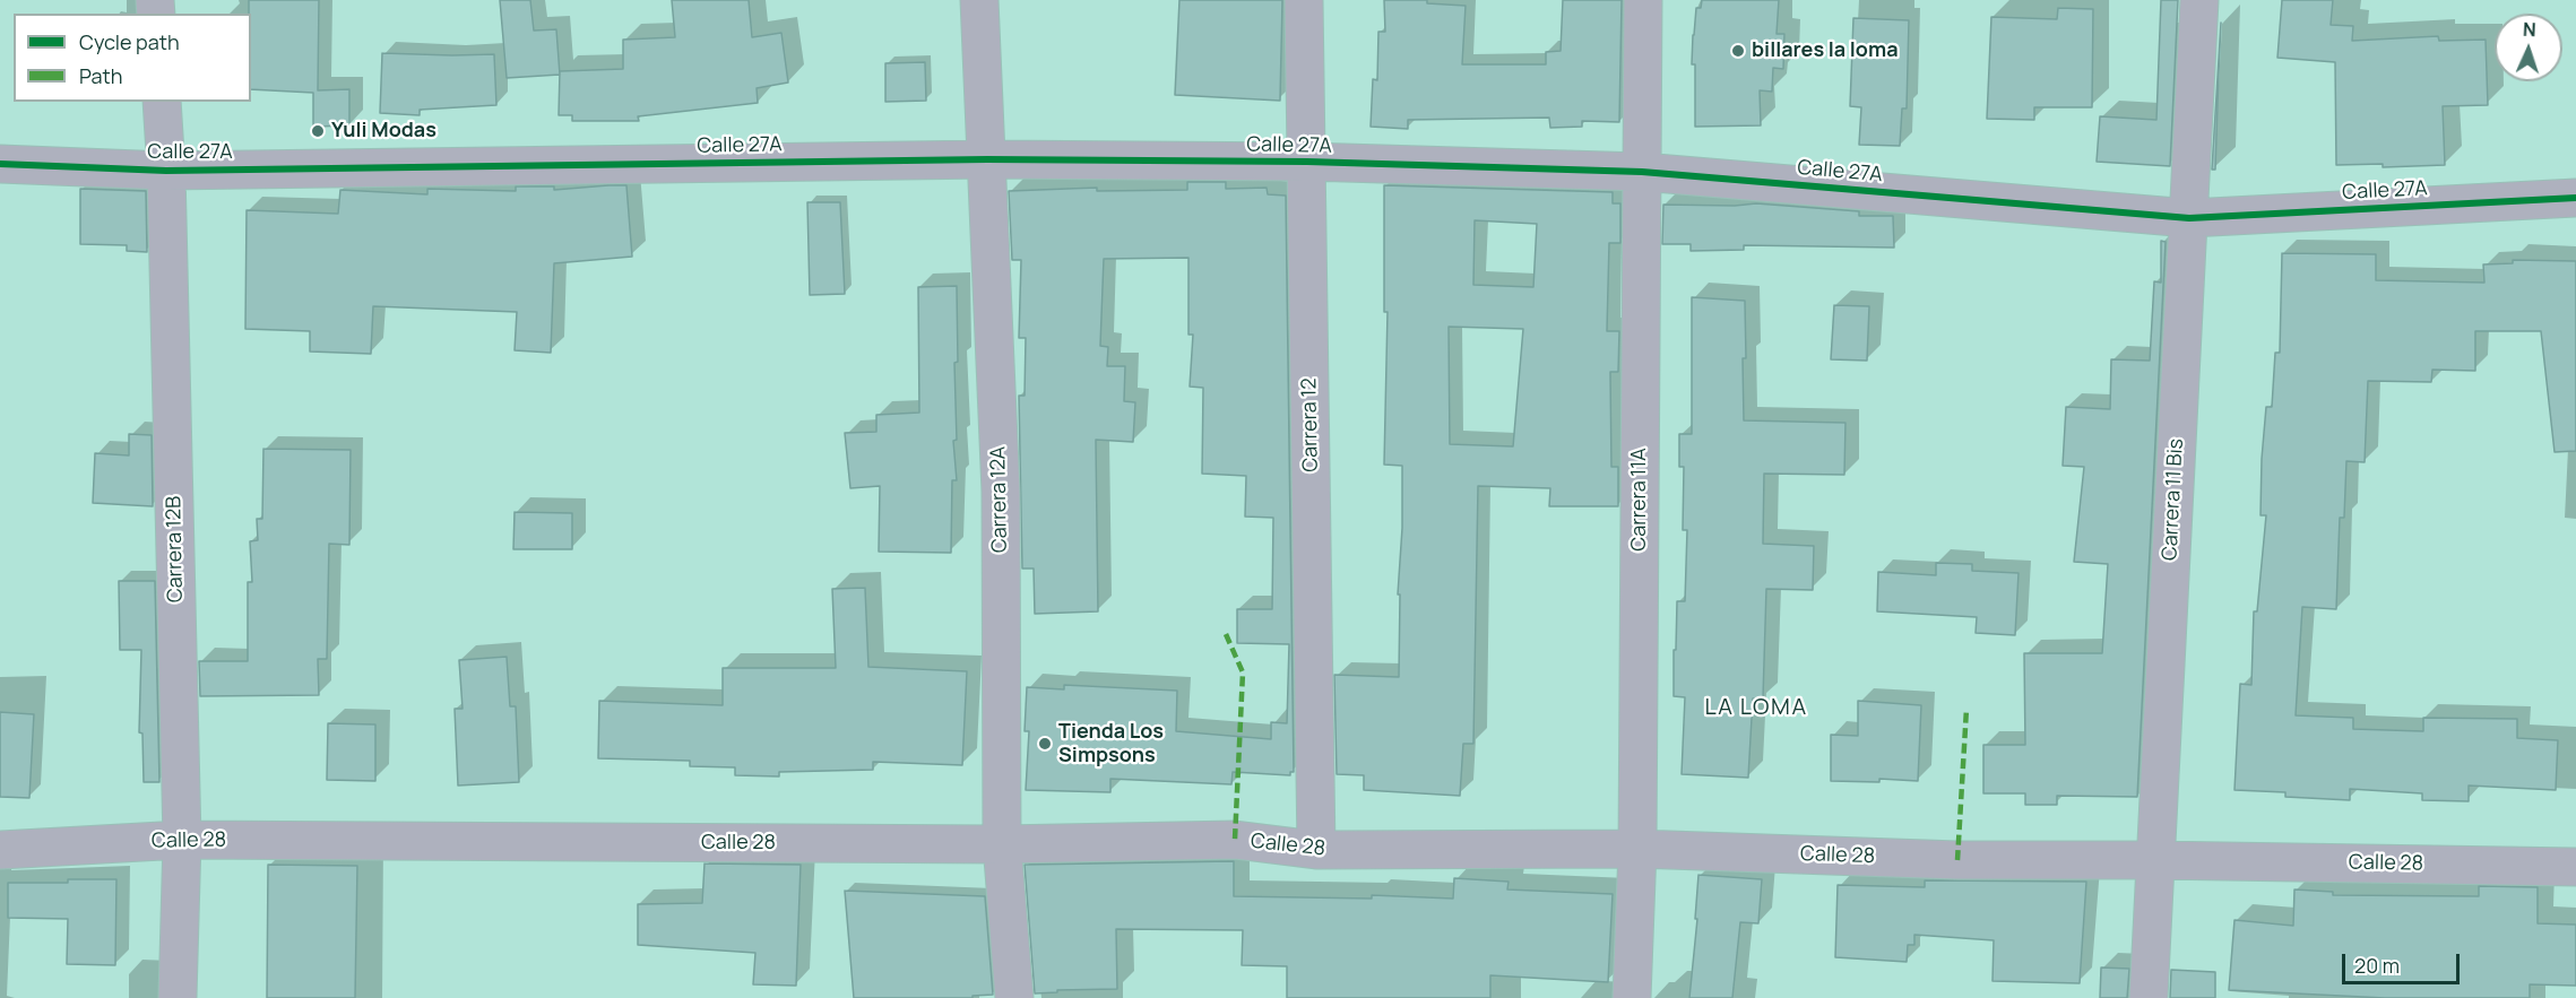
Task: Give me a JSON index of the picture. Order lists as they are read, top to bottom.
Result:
{
  "streets": {
    "street": [
      "Calle 27A",
      "Carrera 12",
      "Carrera 12A",
      "Carrera 11A",
      "Carrera 11 Bis",
      "Carrera 12B",
      "Calle 28"
    ]
  },
  "crossings": [
    ["Calle 27A", "Carrera 12"],
    ["Calle 27A", "Carrera 12A"],
    ["Calle 27A", "Carrera 11A"],
    ["Calle 27A", "Carrera 11 Bis"],
    ["Calle 27A", "Carrera 12B"],
    ["Carrera 12", "Calle 28"],
    ["Carrera 12A", "Calle 28"],
    ["Carrera 11A", "Calle 28"],
    ["Carrera 11 Bis", "Calle 28"],
    ["Carrera 12B", "Calle 28"]
  ],
  "districts": ["LA LOMA"],
  "places": ["billares la loma", "Yuli Modas", "Tienda Los Simpsons"],
  "legend": ["Cycle path", "Path"],
  "scale_bar": "20 m",
  "north": "top"
}
